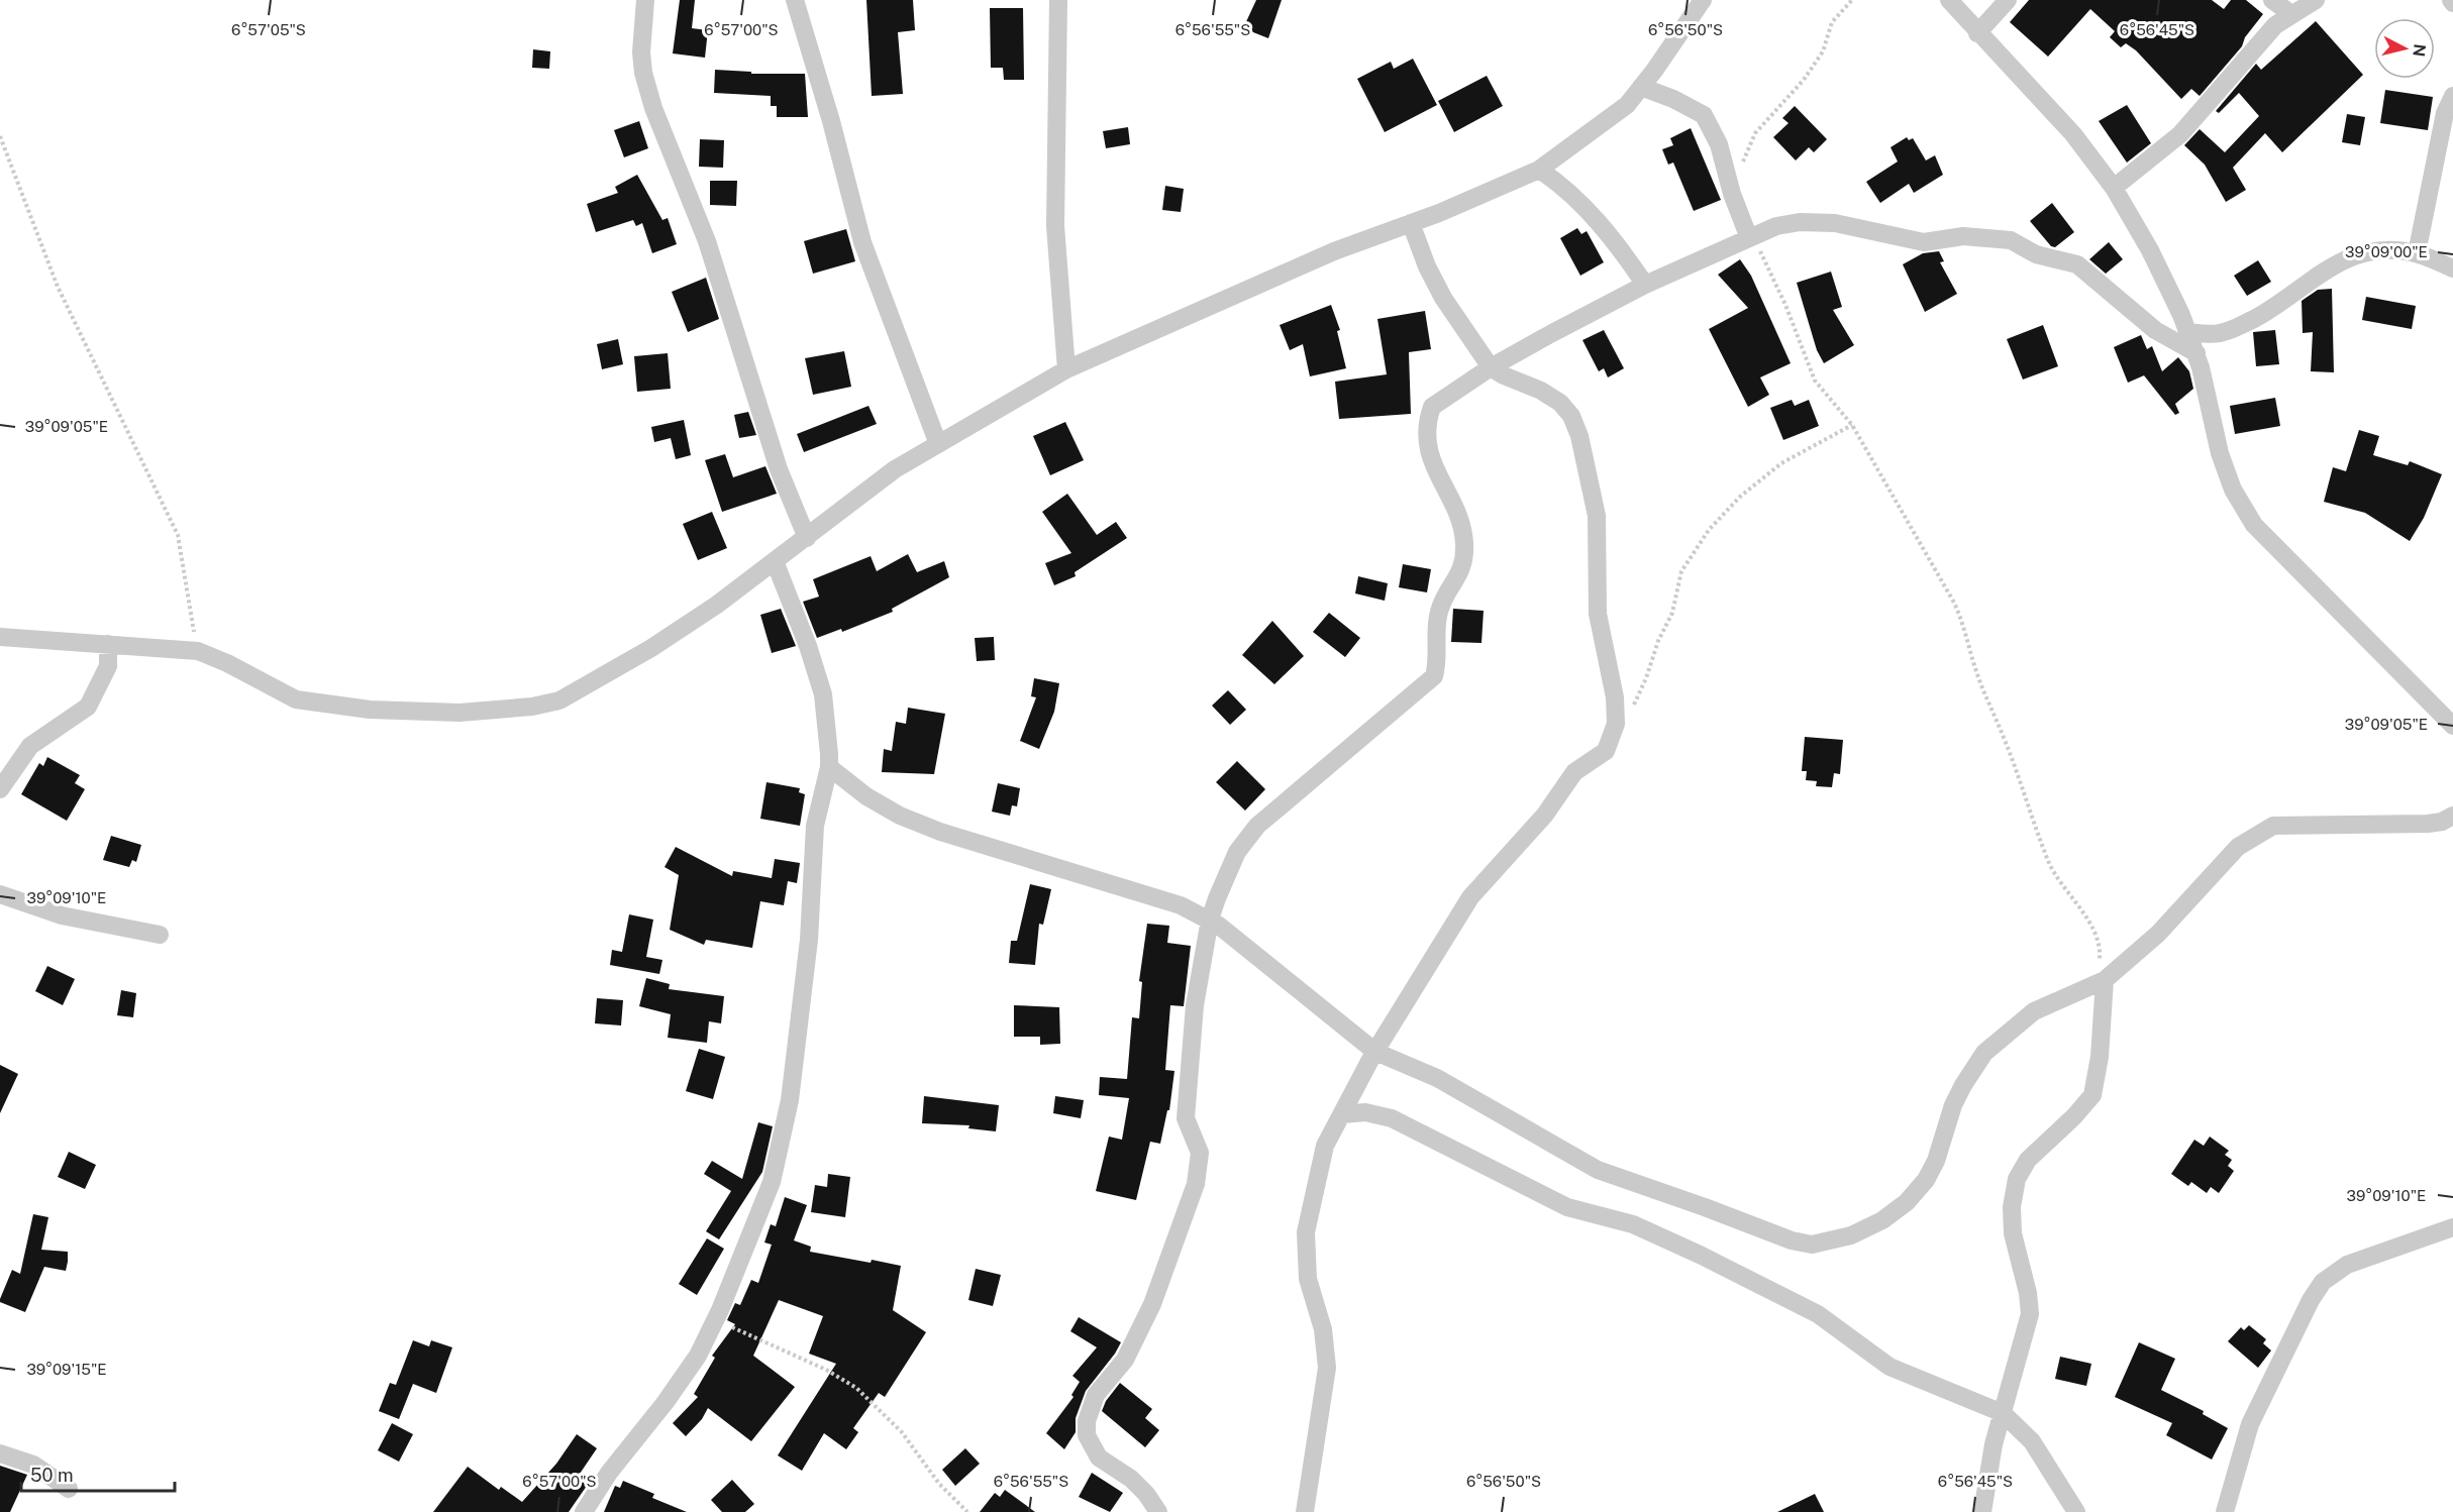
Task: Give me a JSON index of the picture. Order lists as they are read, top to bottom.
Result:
{
  "scale_bar": "50 m",
  "north": "right",
  "coordinates": [
    "6°57'05\"S",
    "6°57'00\"S",
    "6°56'55\"S",
    "6°56'50\"S",
    "6°56'45\"S",
    "39°09'00\"E",
    "39°09'05\"E",
    "39°09'10\"E",
    "39°09'15\"E"
  ]
}
